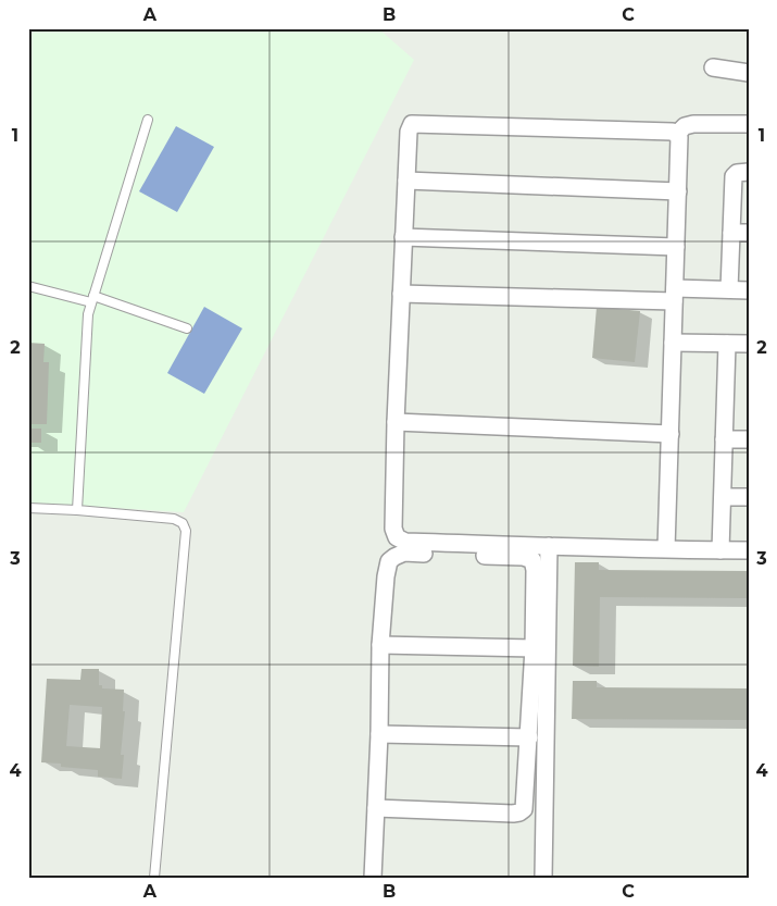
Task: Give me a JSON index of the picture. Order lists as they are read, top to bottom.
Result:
{
  "grid": {
    "columns": ["A", "B", "C"],
    "rows": [
      "1",
      "2",
      "3",
      "4"
    ]
  }
}
